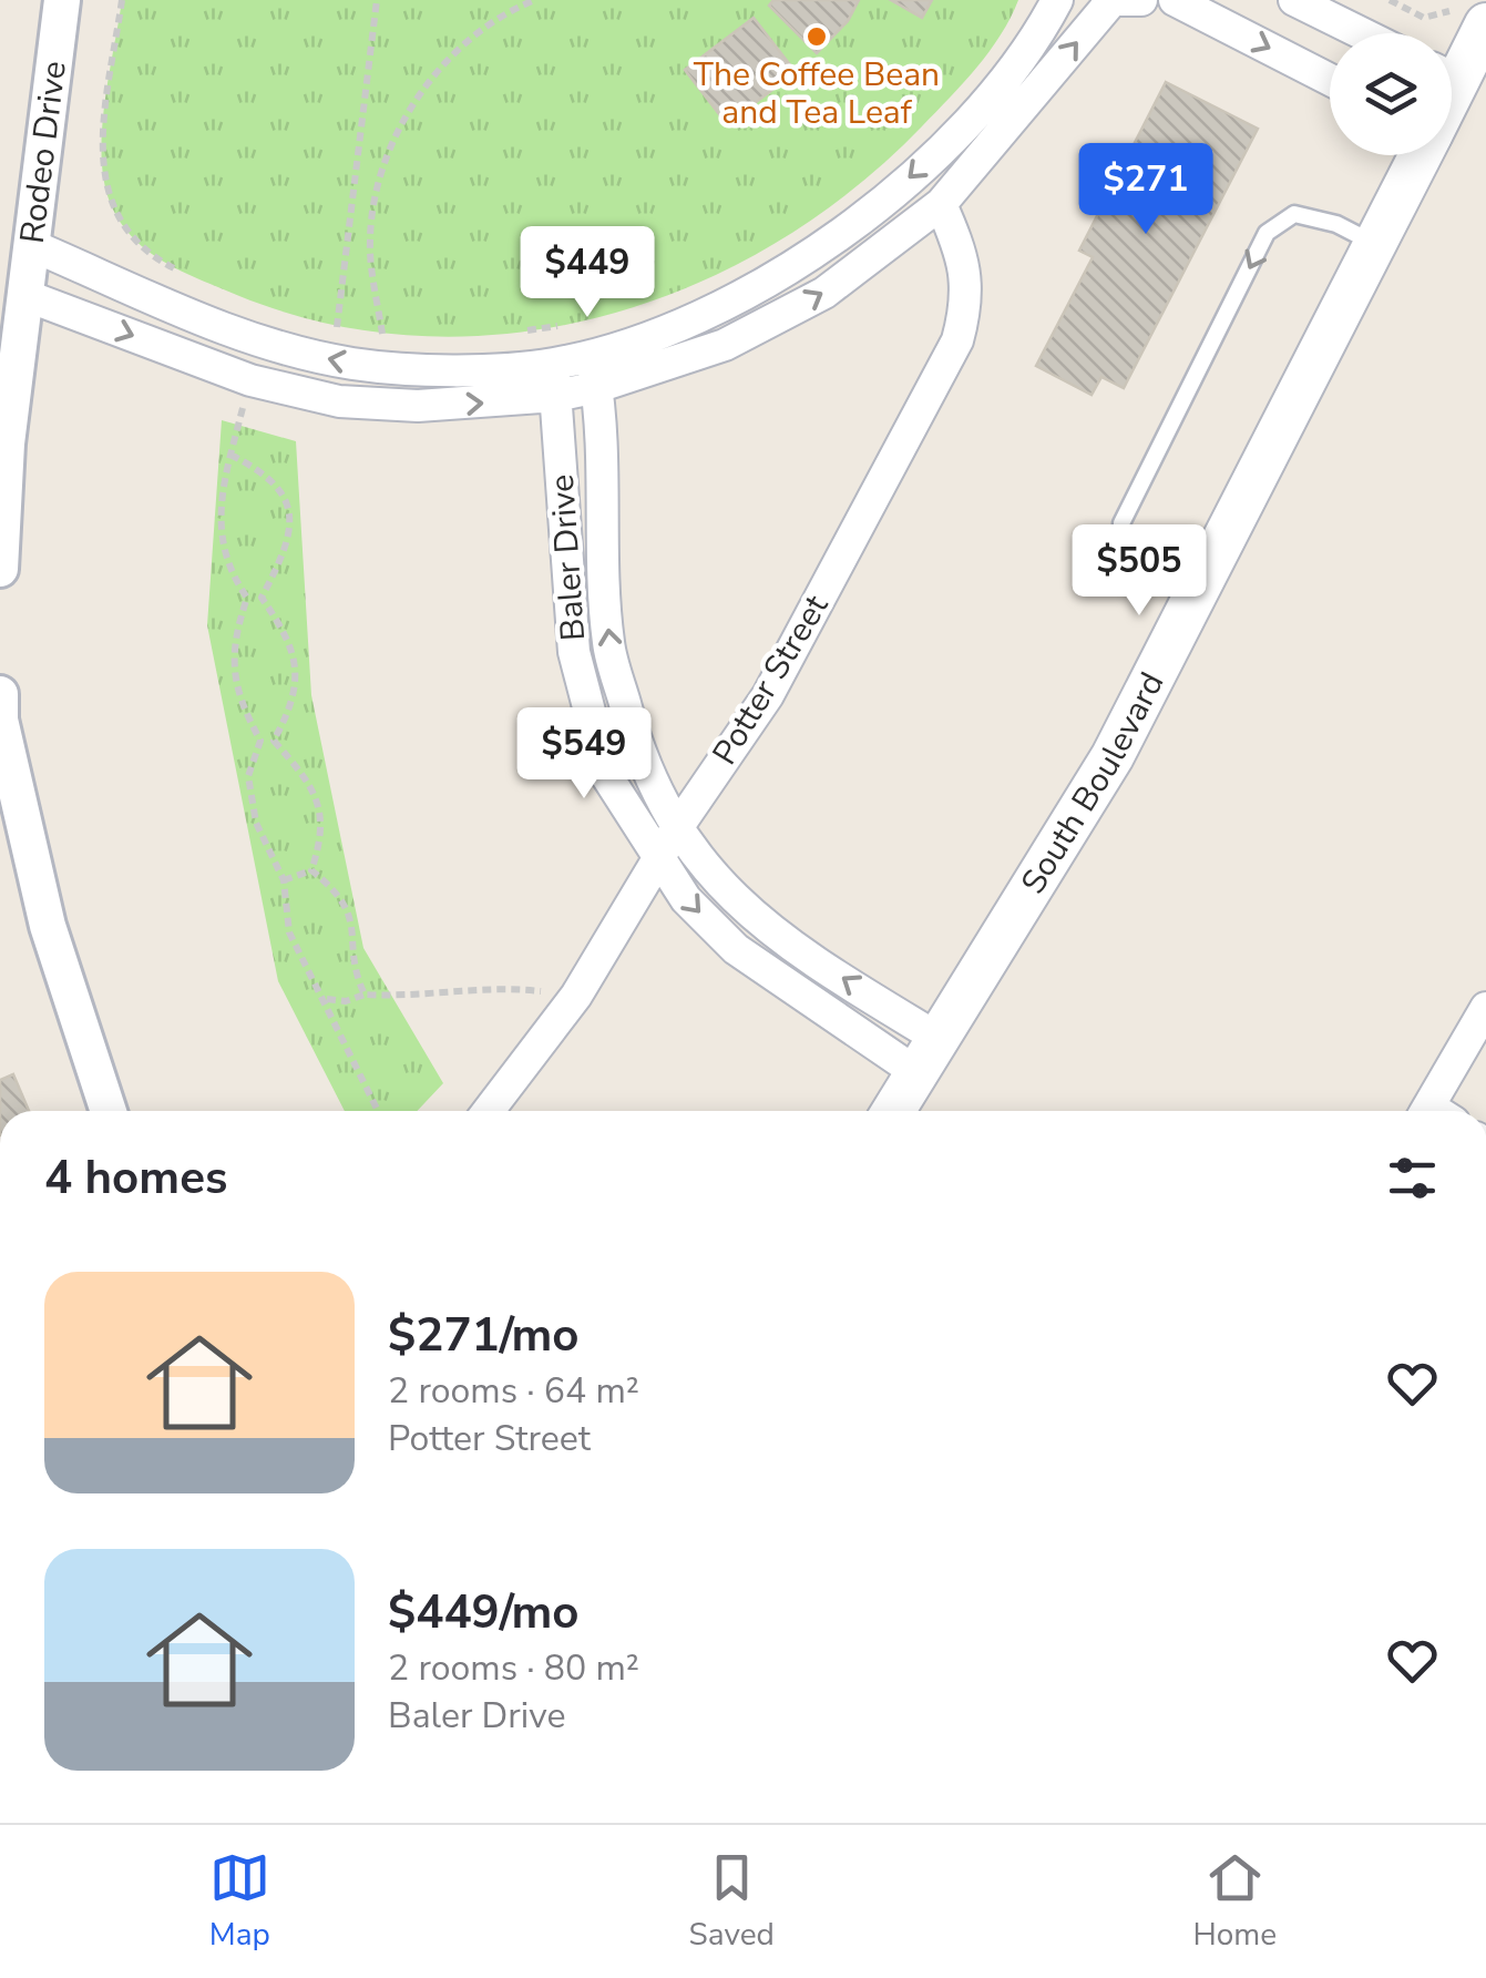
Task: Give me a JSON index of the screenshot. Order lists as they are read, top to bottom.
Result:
{
  "streets": {
    "main road": ["South Boulevard"],
    "street": ["Rodeo Drive", "Baler Drive", "Potter Street"]
  },
  "crossings": [
    ["Baler Drive", "Potter Street"],
    ["Baler Drive", "South Boulevard"]
  ],
  "places": ["The Coffee Bean and Tea Leaf"],
  "page": {
    "price": [
      "$271",
      "$449",
      "$505",
      "$549"
    ],
    "heading": "4 homes",
    "list": [
      {
        "name": "$271/mo",
        "note": "2 rooms · 64 m² · Potter Street"
      },
      {
        "name": "$449/mo",
        "note": "2 rooms · 80 m² · Baler Drive"
      }
    ],
    "tabs": ["Map", "Saved", "Home"]
  }
}
